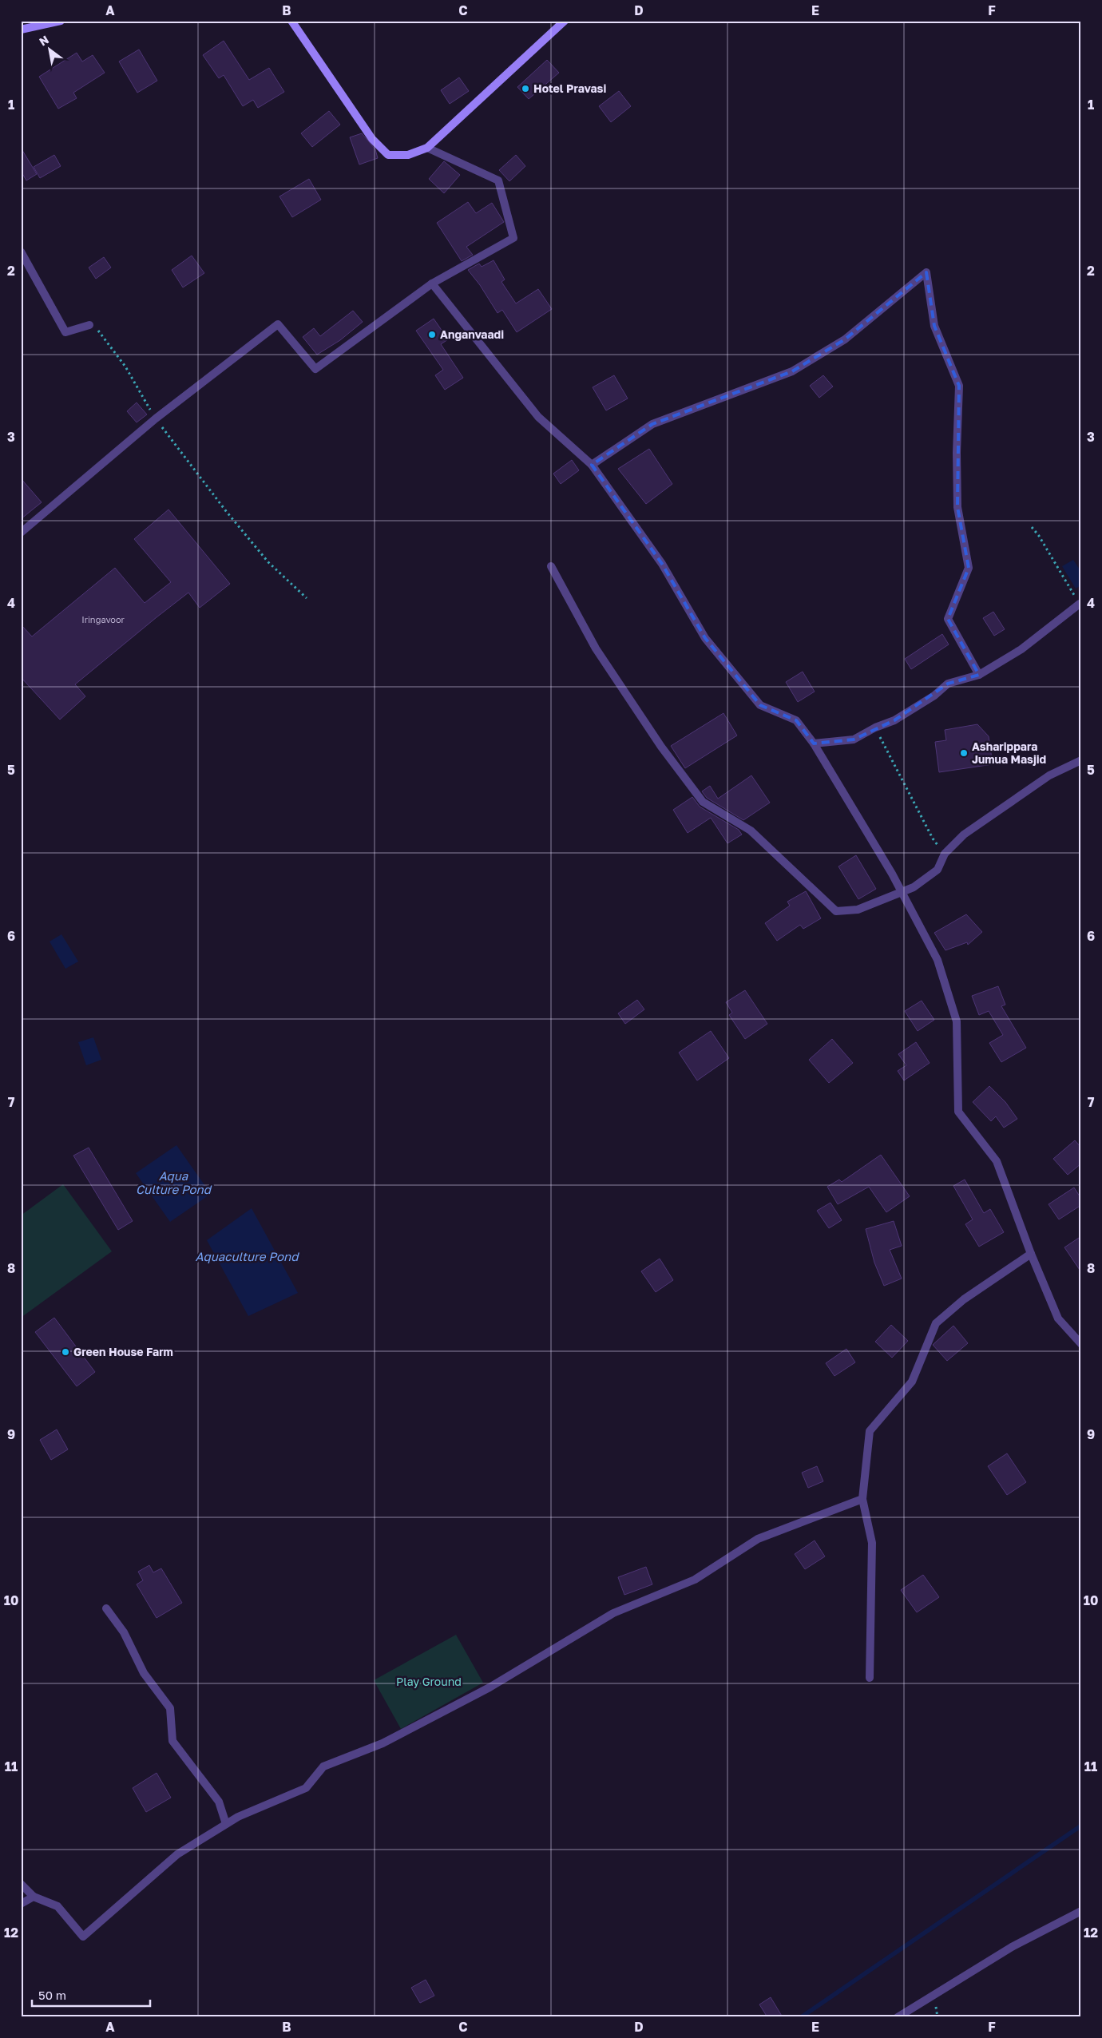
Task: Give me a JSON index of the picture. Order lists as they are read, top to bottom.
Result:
{
  "water": ["Aqua Culture Pond", "Aquaculture Pond"],
  "parks": ["Play Ground"],
  "places": [
    "Hotel Pravasi",
    "Anganvaadi",
    "Asharippara Jumua Masjid",
    "Green House Farm"
  ],
  "house_numbers": ["Iringavoor"],
  "scale_bar": "50 m",
  "north": "top left",
  "grid": {
    "columns": [
      "A",
      "B",
      "C",
      "D",
      "E",
      "F"
    ],
    "rows": [
      "1",
      "2",
      "3",
      "4",
      "5",
      "6",
      "7",
      "8",
      "9",
      "10",
      "11",
      "12"
    ]
  }
}
